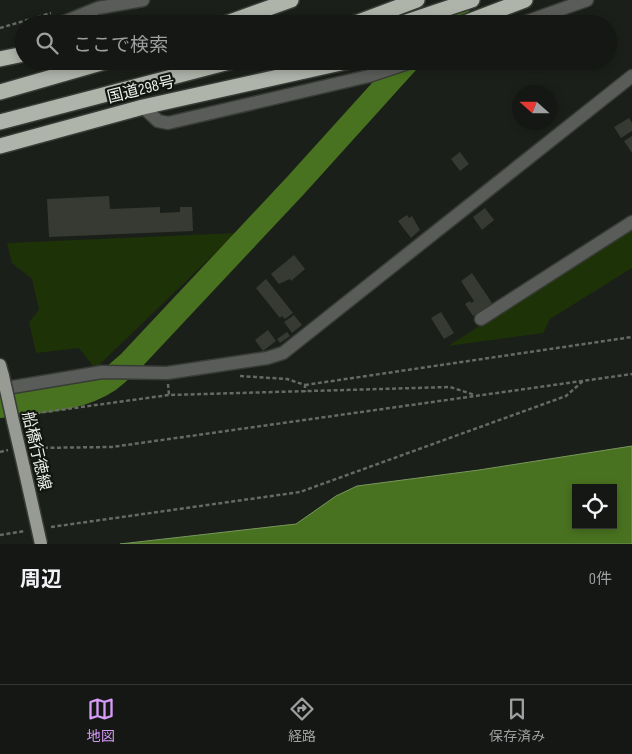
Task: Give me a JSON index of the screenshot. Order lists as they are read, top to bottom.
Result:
{
  "streets": {
    "highway": ["国道298号"],
    "main road": ["船橋行徳線"]
  },
  "north": "left",
  "page": {
    "search": "ここで検索",
    "heading": ["周辺", "0件"],
    "nav": ["地図", "経路", "保存済み"]
  }
}
